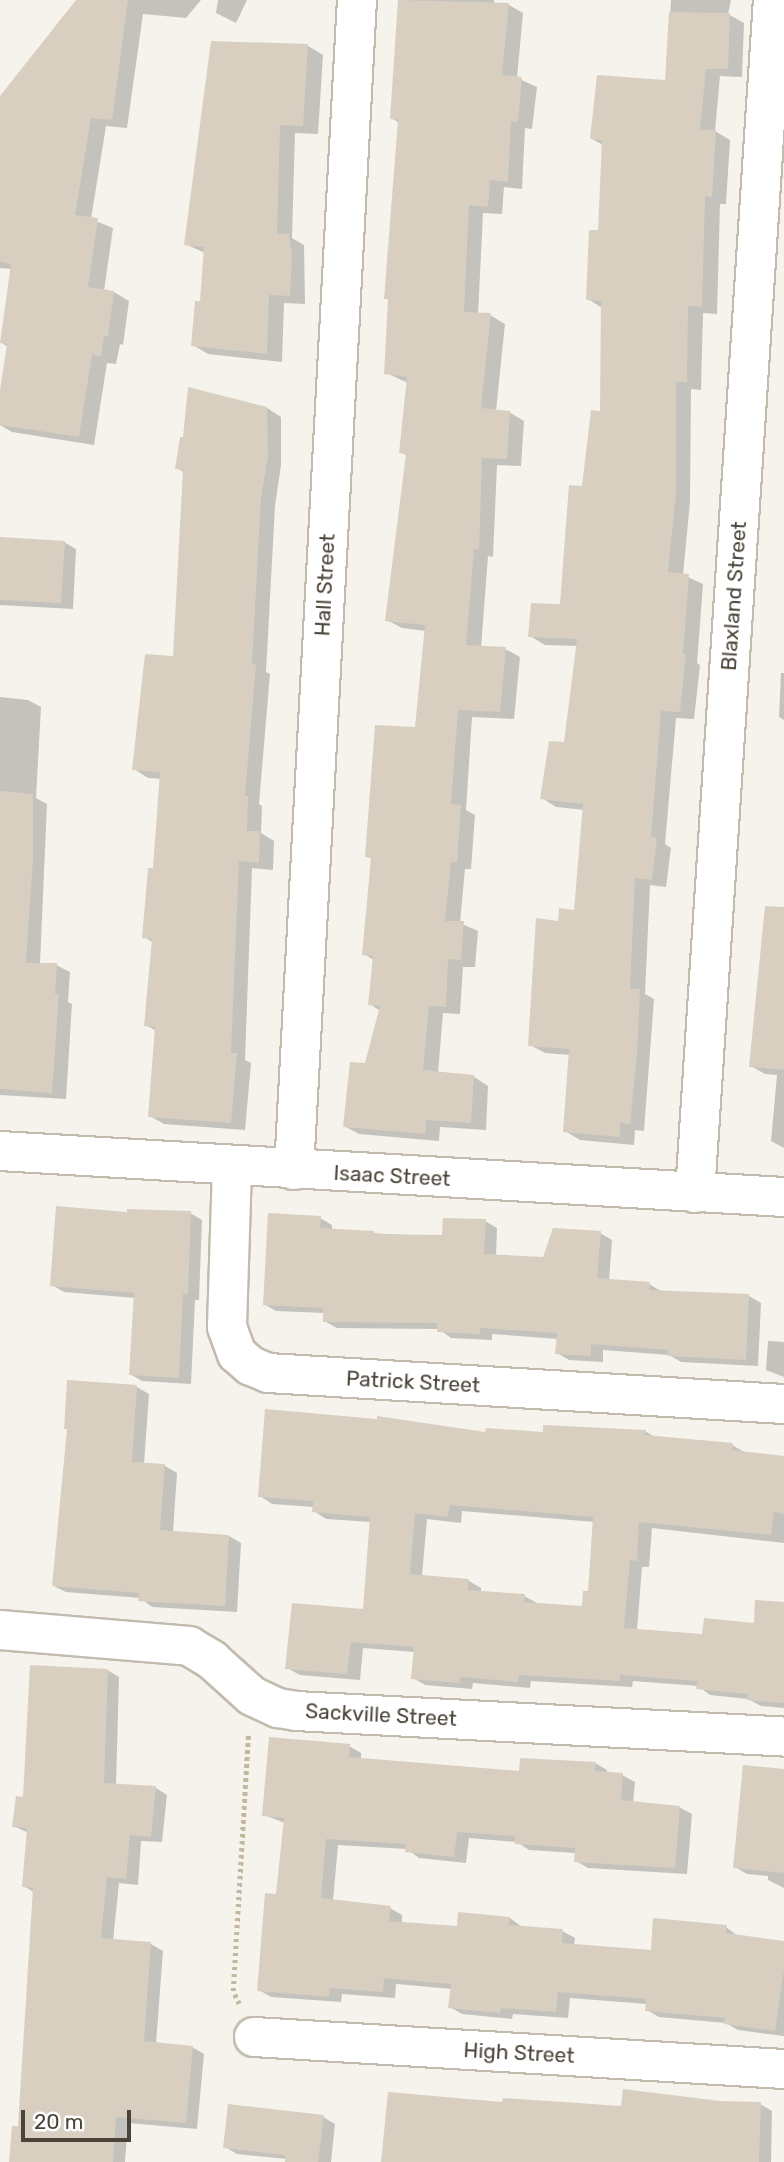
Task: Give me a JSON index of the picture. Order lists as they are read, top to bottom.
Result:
{
  "streets": {
    "street": [
      "Hall Street",
      "Blaxland Street",
      "Isaac Street",
      "Patrick Street",
      "Sackville Street",
      "High Street"
    ]
  },
  "crossings": [
    ["Hall Street", "Isaac Street"],
    ["Blaxland Street", "Isaac Street"],
    ["Isaac Street", "Patrick Street"]
  ],
  "scale_bar": "20 m"
}
